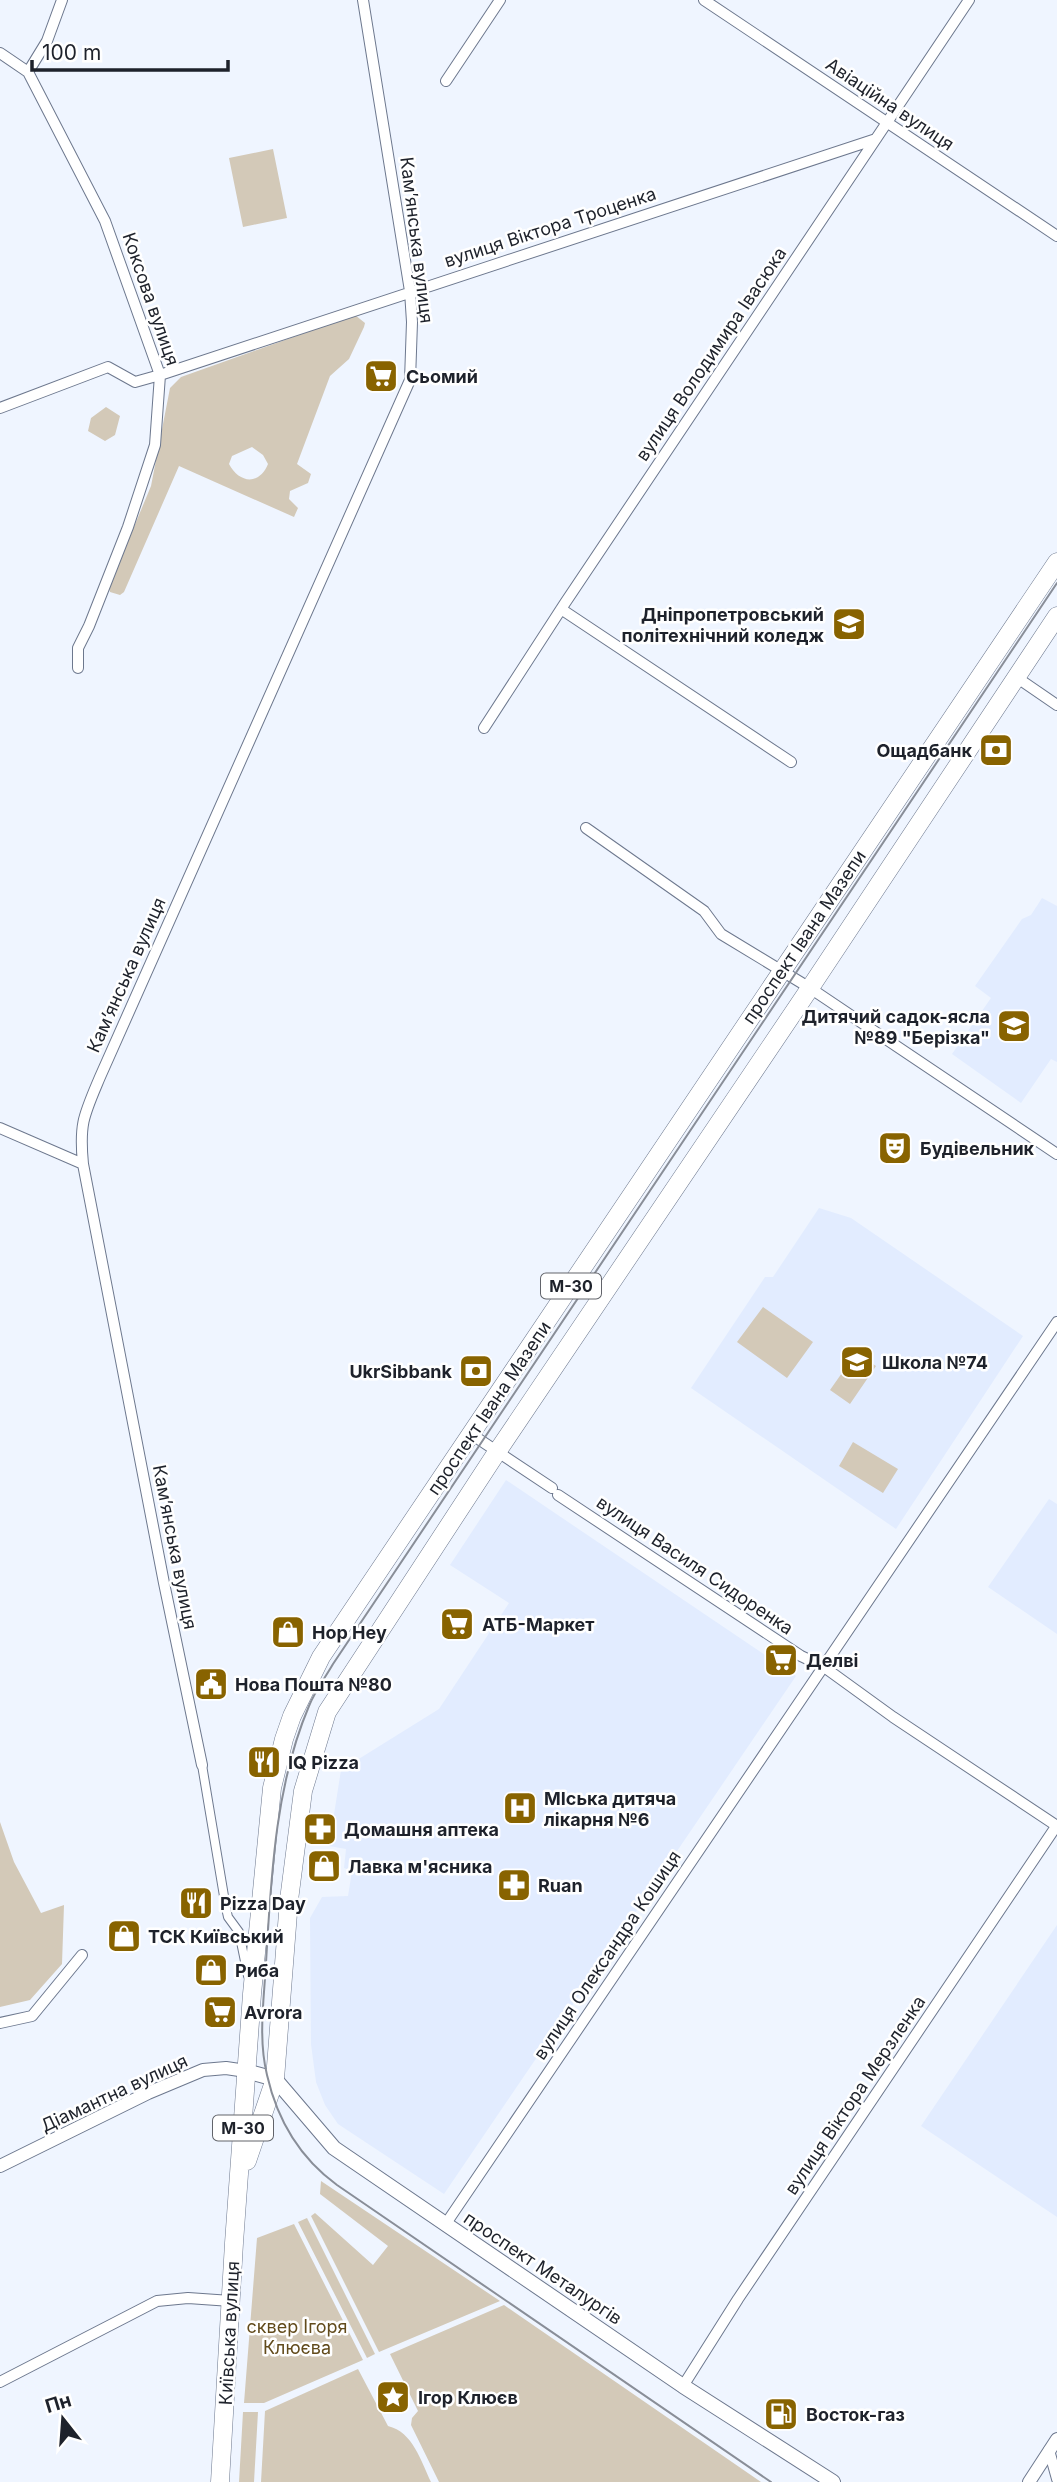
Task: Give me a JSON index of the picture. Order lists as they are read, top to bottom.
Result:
{
  "streets": {
    "highway": ["проспект Івана Мазепи", "М-30", "Київська вулиця"],
    "main road": ["проспект Металургів"],
    "street": [
      "Авіаційна вулиця",
      "вулиця Віктора Троценка",
      "Камʼянська вулиця",
      "Коксова вулиця",
      "вулиця Володимира Івасюка",
      "вулиця Василя Сидоренка",
      "вулиця Олександра Кошиця",
      "Діамантна вулиця",
      "вулиця Віктора Мерзленка"
    ]
  },
  "crossings": [
    ["Авіаційна вулиця", "вулиця Володимира Івасюка"],
    ["вулиця Віктора Троценка", "Камʼянська вулиця"],
    ["вулиця Віктора Троценка", "Коксова вулиця"],
    ["вулиця Віктора Троценка", "вулиця Володимира Івасюка"],
    ["Камʼянська вулиця", "проспект Івана Мазепи"],
    ["проспект Івана Мазепи", "вулиця Василя Сидоренка"],
    ["проспект Івана Мазепи", "Діамантна вулиця"],
    ["проспект Івана Мазепи", "проспект Металургів"],
    ["проспект Івана Мазепи", "Київська вулиця"],
    ["вулиця Василя Сидоренка", "вулиця Олександра Кошиця"],
    ["вулиця Василя Сидоренка", "вулиця Віктора Мерзленка"],
    ["вулиця Олександра Кошиця", "проспект Металургів"],
    ["Діамантна вулиця", "Київська вулиця"],
    ["вулиця Віктора Мерзленка", "проспект Металургів"],
    ["проспект Металургів", "Київська вулиця"]
  ],
  "parks": ["сквер Ігоря Клюєва"],
  "places": {
    "supermarket": [
      "Сьомий",
      "АТБ-Маркет",
      "Делві",
      "Avrora"
    ],
    "school or university": ["Дніпропетровський політехнічний коледж", "Дитячий садок-ясла №89 \"Берізка\"", "Школа №74"],
    "bank": ["Ощадбанк", "UkrSibbank"],
    "theatre": ["Будівельник"],
    "shop": [
      "Hop Hey",
      "Лавка м'ясника",
      "ТСК Київський",
      "Риба"
    ],
    "public building": ["Нова Пошта №80"],
    "restaurant": ["IQ Pizza", "Pizza Day"],
    "hospital": ["МІська дитяча лікарня №6"],
    "pharmacy": ["Домашня аптека", "Ruan"],
    "place": ["Ігор Клюєв"],
    "fuel station": ["Восток-газ"]
  },
  "scale_bar": "100 m",
  "north": "top"
}
